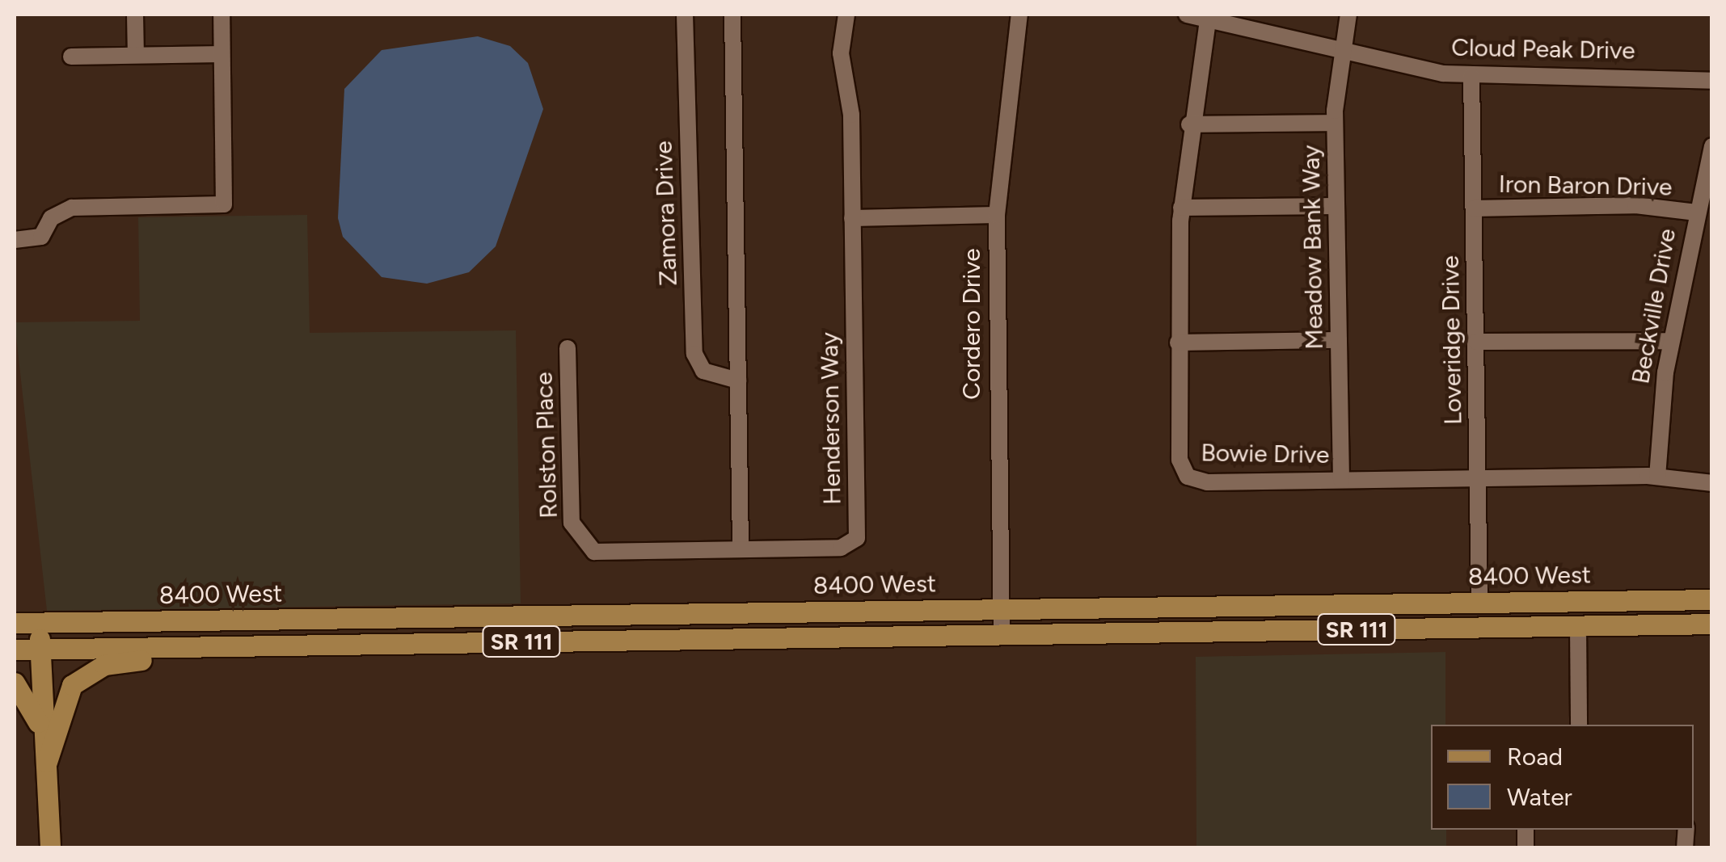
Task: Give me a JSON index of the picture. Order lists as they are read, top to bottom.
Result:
{
  "streets": {
    "main road": ["8400 West", "SR 111"],
    "street": [
      "Cloud Peak Drive",
      "Iron Baron Drive",
      "Zamora Drive",
      "Meadow Bank Way",
      "Beckville Drive",
      "Cordero Drive",
      "Loveridge Drive",
      "Henderson Way",
      "Rolston Place",
      "Bowie Drive"
    ]
  },
  "crossings": [
    ["Cloud Peak Drive", "Meadow Bank Way"],
    ["Cloud Peak Drive", "Loveridge Drive"],
    ["Cloud Peak Drive", "Bowie Drive"],
    ["Iron Baron Drive", "Beckville Drive"],
    ["Iron Baron Drive", "Loveridge Drive"],
    ["Meadow Bank Way", "Bowie Drive"],
    ["Beckville Drive", "Bowie Drive"],
    ["Cordero Drive", "8400 West"],
    ["Loveridge Drive", "Bowie Drive"],
    ["Loveridge Drive", "8400 West"],
    ["Henderson Way", "Rolston Place"],
    ["8400 West", "SR 111"]
  ],
  "legend": ["Road", "Water"]
}
